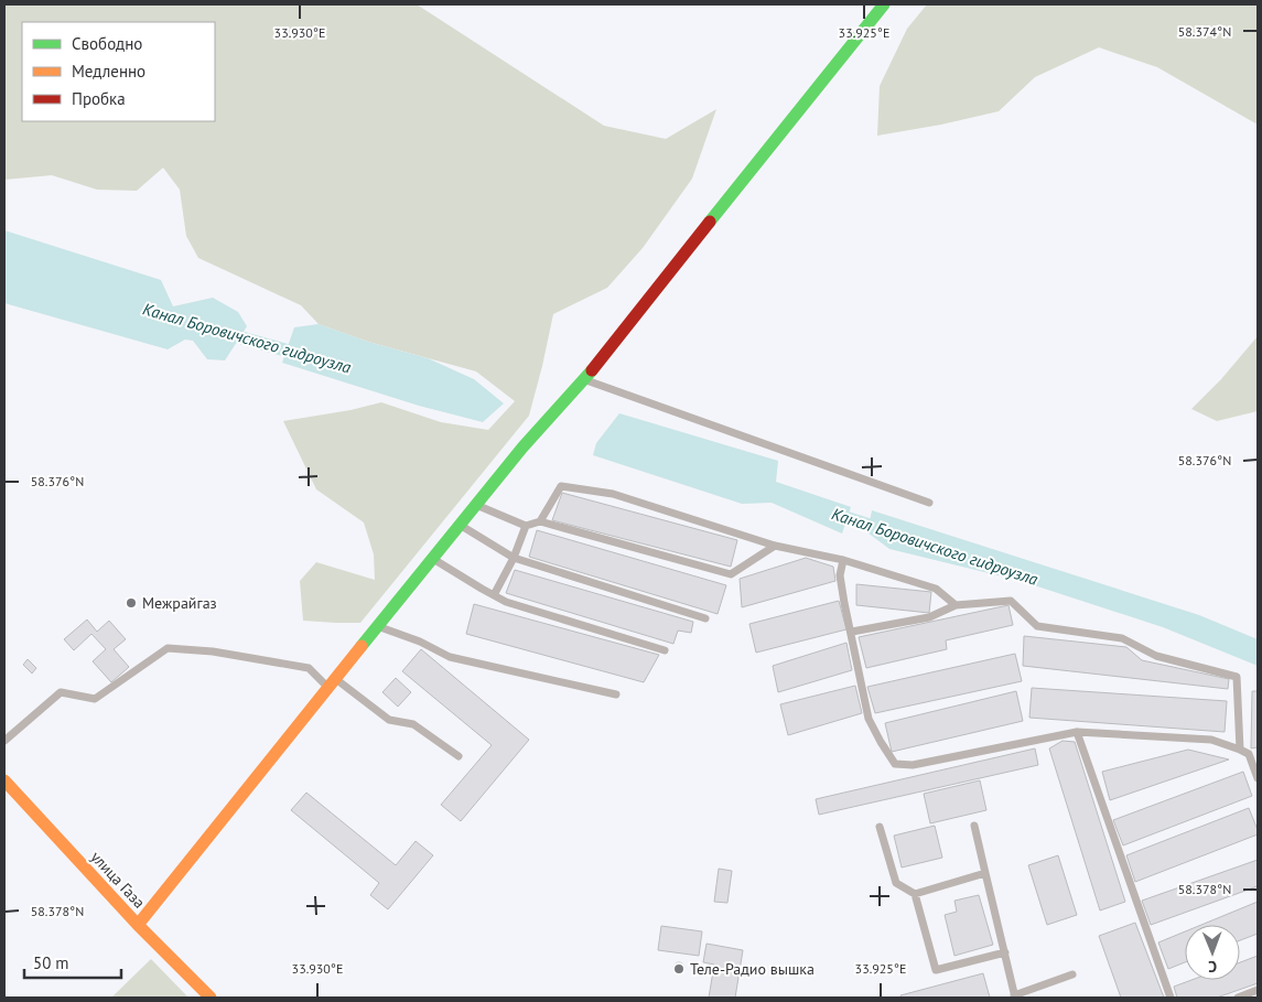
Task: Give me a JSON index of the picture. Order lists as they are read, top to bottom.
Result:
{
  "streets": {
    "main road": ["улица Газа"]
  },
  "water": ["Канал Боровичского гидроузла"],
  "places": ["Межрайгаз", "Теле-Радио вышка"],
  "legend": ["Свободно", "Медленно", "Пробка"],
  "scale_bar": "50 m",
  "north": "bottom",
  "coordinates": [
    "58.374°N",
    "33.930°E",
    "33.925°E",
    "58.376°N",
    "58.378°N"
  ]
}
